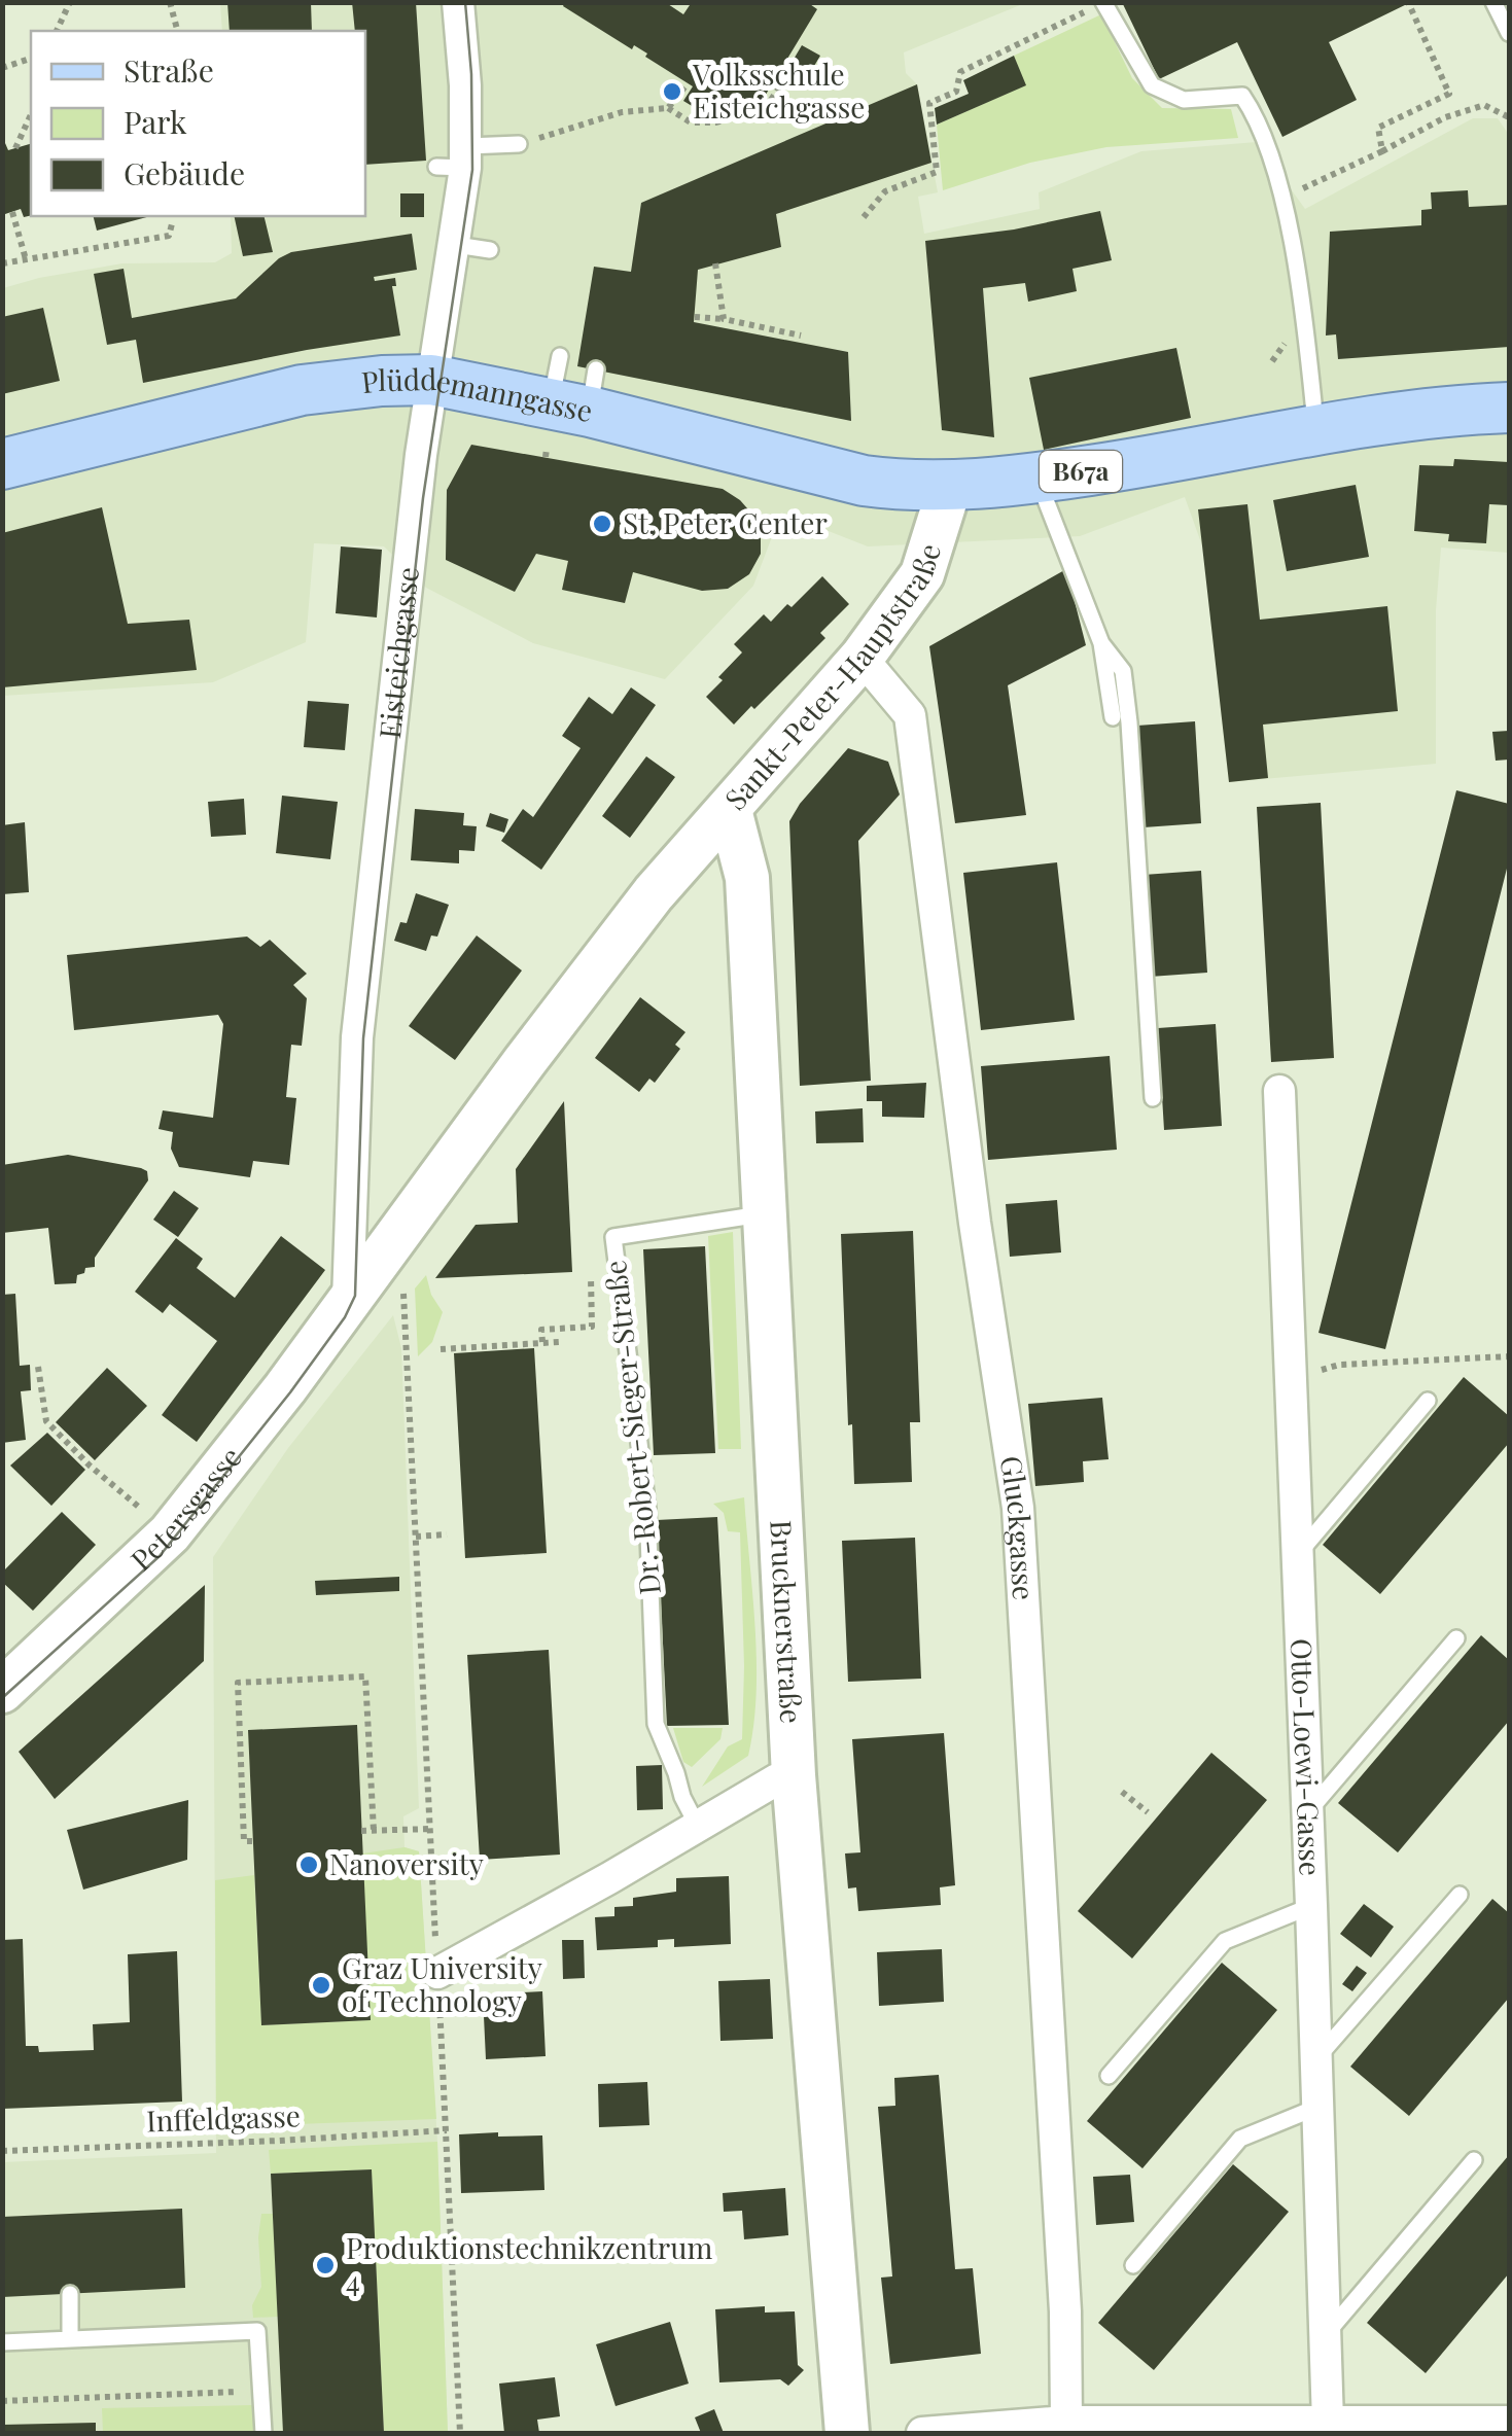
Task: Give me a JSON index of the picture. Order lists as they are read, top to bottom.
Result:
{
  "streets": {
    "main road": [
      "Plüddemanngasse",
      "B67a",
      "Sankt-Peter-Hauptstraße",
      "Petersgasse",
      "Brucknerstraße"
    ],
    "street": ["Eisteichgasse", "Gluckgasse", "Otto-Loewi-Gasse"],
    "lane": ["Dr.-Robert-Sieger-Straße"],
    "path": ["Inffeldgasse"]
  },
  "crossings": [
    ["Plüddemanngasse", "B67a"],
    ["Plüddemanngasse", "Eisteichgasse"],
    ["Plüddemanngasse", "Sankt-Peter-Hauptstraße"],
    ["B67a", "Sankt-Peter-Hauptstraße"],
    ["Eisteichgasse", "Sankt-Peter-Hauptstraße"],
    ["Eisteichgasse", "Petersgasse"],
    ["Sankt-Peter-Hauptstraße", "Petersgasse"],
    ["Sankt-Peter-Hauptstraße", "Gluckgasse"],
    ["Sankt-Peter-Hauptstraße", "Brucknerstraße"],
    ["Dr.-Robert-Sieger-Straße", "Brucknerstraße"]
  ],
  "places": [
    "Volksschule Eisteichgasse",
    "St. Peter Center",
    "Nanoversity",
    "Graz University of Technology",
    "Produktionstechnikzentrum 4"
  ],
  "legend": ["Straße", "Park", "Gebäude"]
}
